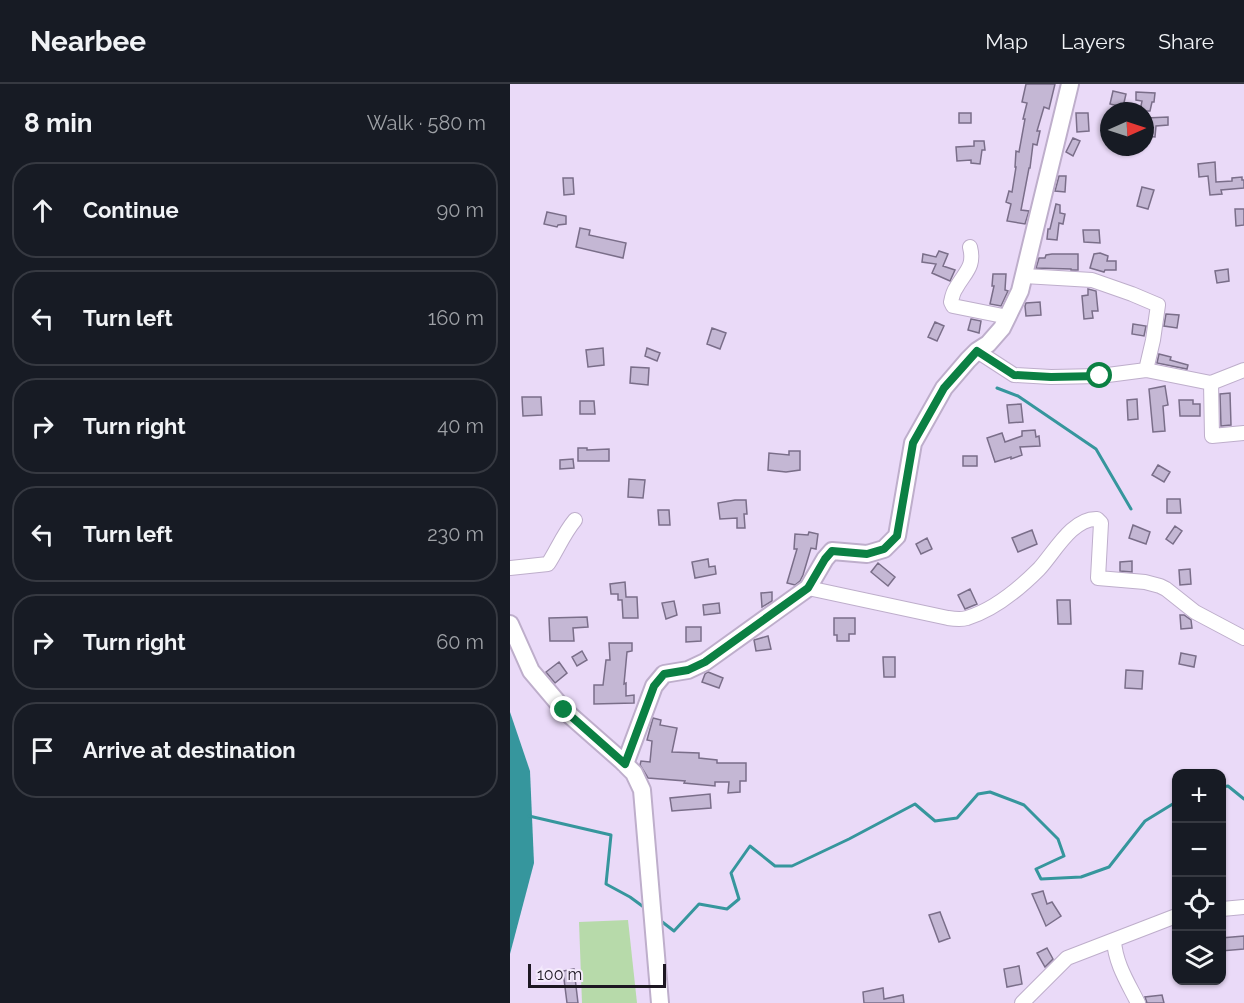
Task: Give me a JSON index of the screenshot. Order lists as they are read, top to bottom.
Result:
{
  "scale_bar": "100 m",
  "north": "right",
  "page": {
    "header": "Nearbee",
    "nav": ["Map", "Layers", "Share"],
    "heading": ["8 min", "Walk · 580 m"],
    "list": [
      ["Continue", "90 m"],
      ["Turn left", "160 m"],
      ["Turn right", "40 m"],
      ["Turn left", "230 m"],
      ["Turn right", "60 m"],
      "Arrive at destination"
    ],
    "map_buttons": ["+", "−"],
    "scale": "100 m"
  }
}
